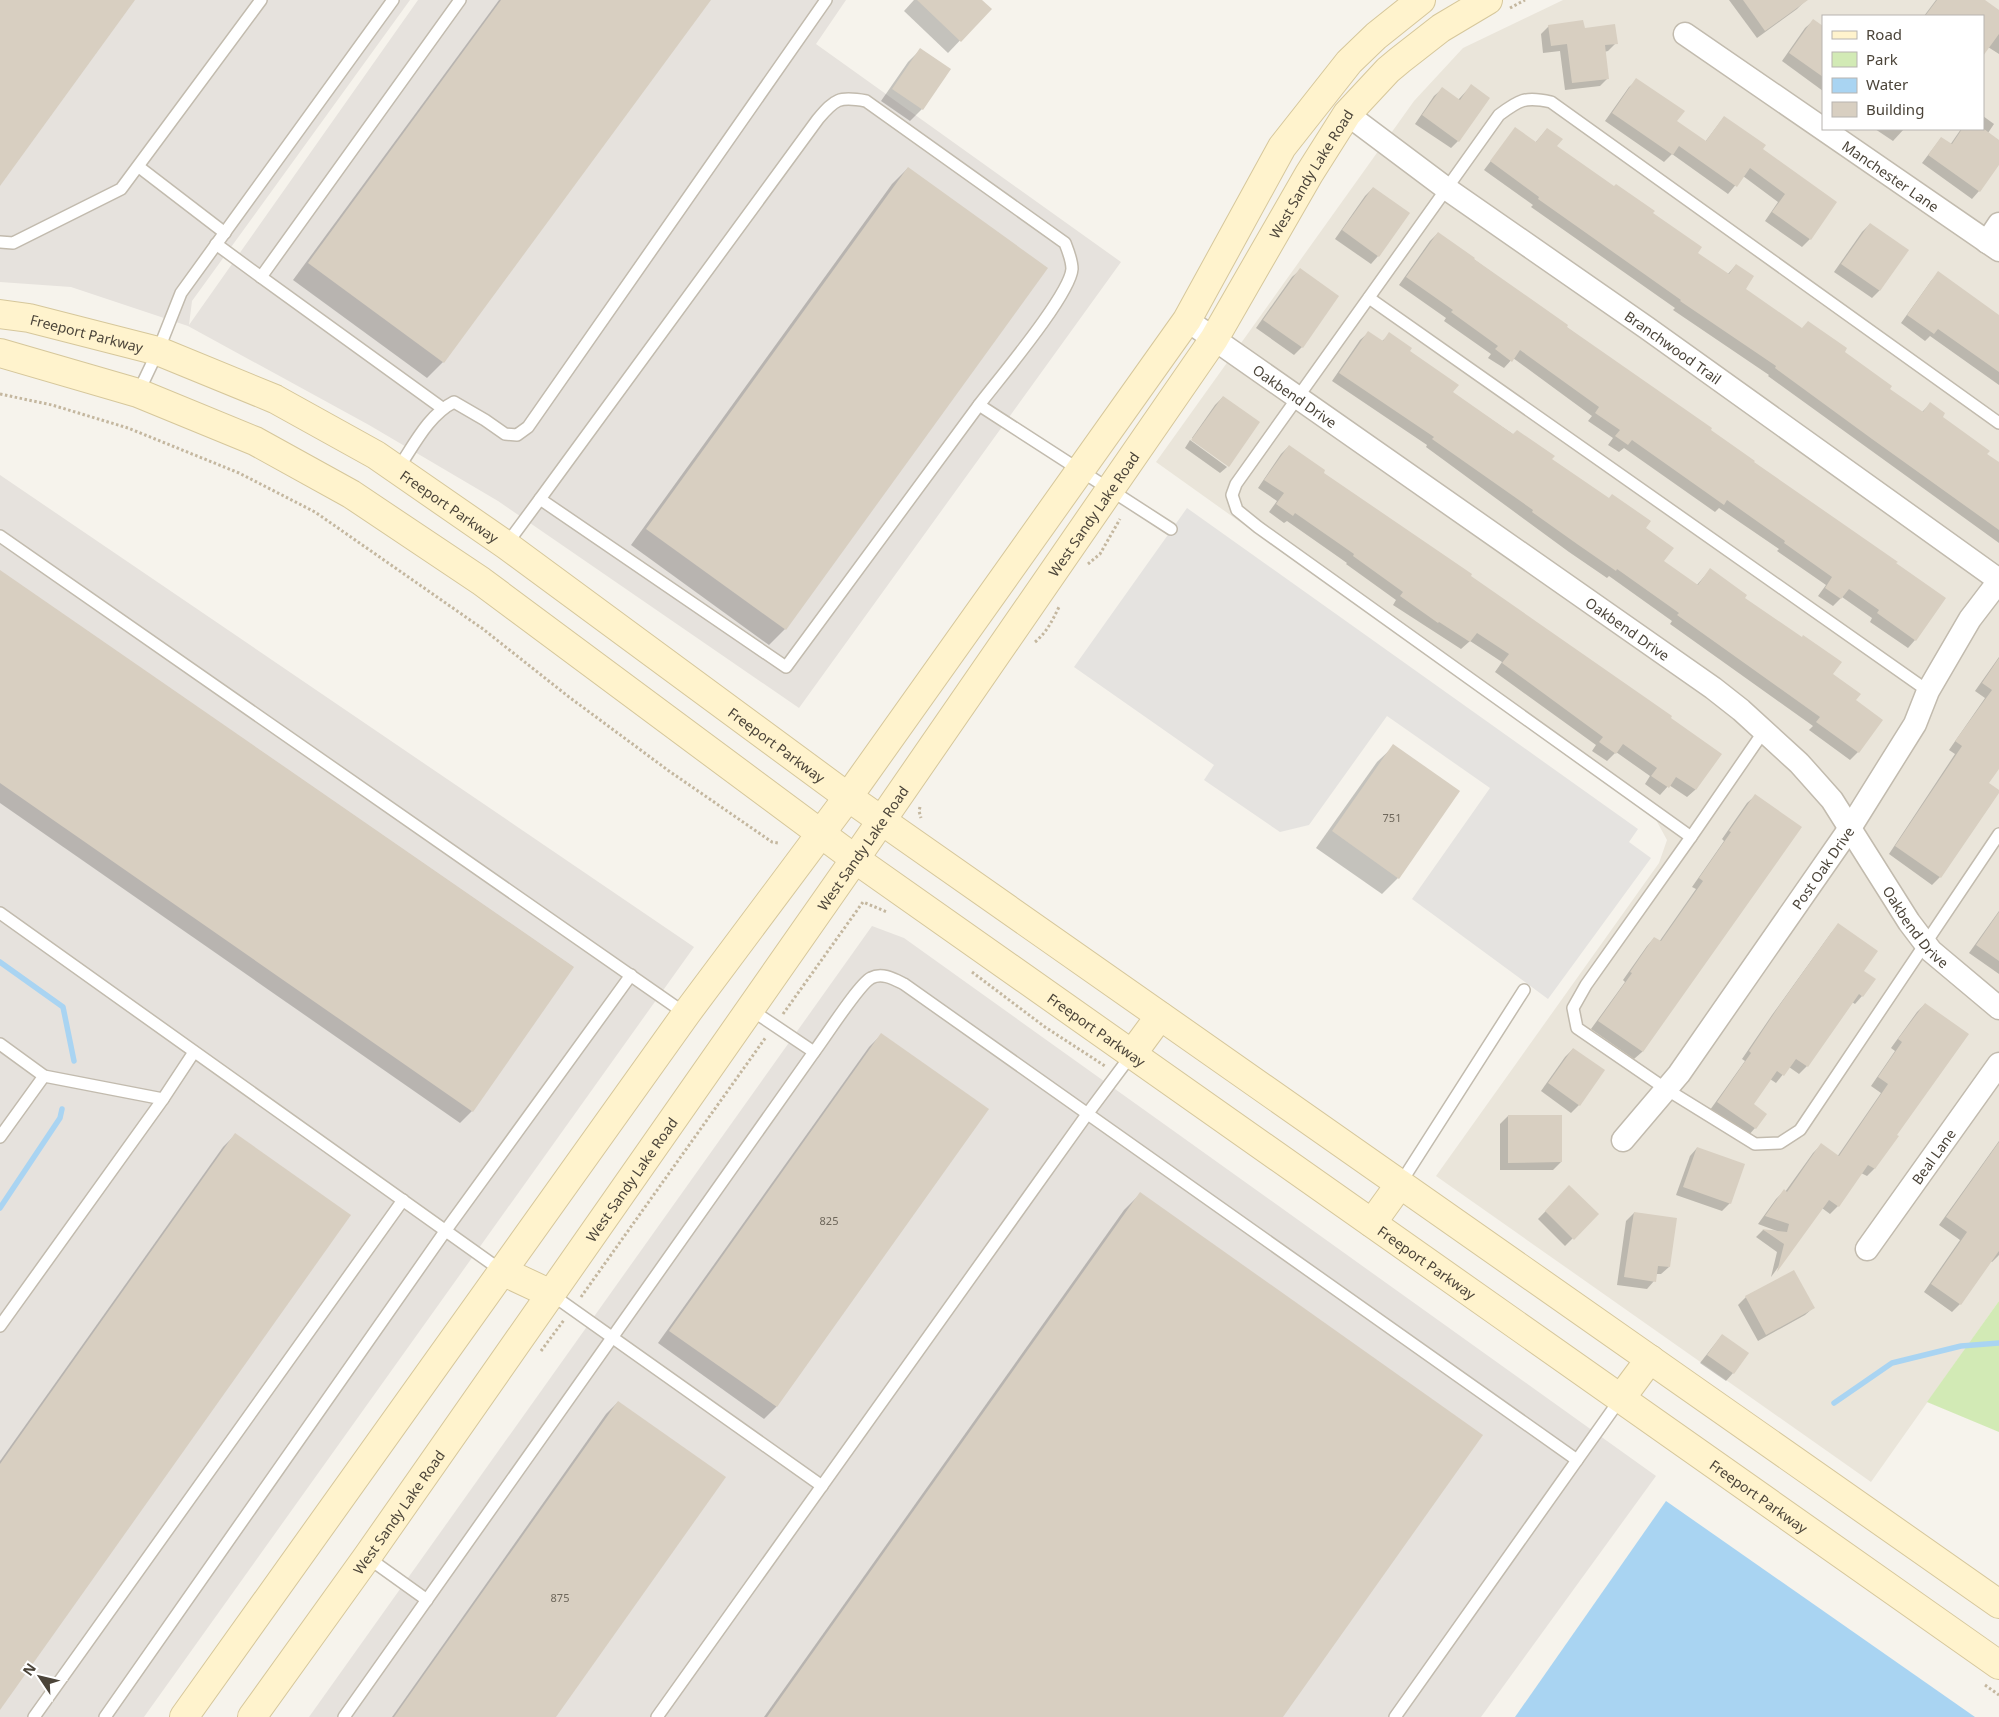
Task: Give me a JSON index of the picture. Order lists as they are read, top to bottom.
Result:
{
  "streets": {
    "main road": ["West Sandy Lake Road", "Freeport Parkway"],
    "street": [
      "Manchester Lane",
      "Branchwood Trail",
      "Oakbend Drive",
      "Post Oak Drive",
      "Beal Lane"
    ]
  },
  "crossings": [
    ["West Sandy Lake Road", "Freeport Parkway"],
    ["West Sandy Lake Road", "Branchwood Trail"],
    ["West Sandy Lake Road", "Oakbend Drive"],
    ["Branchwood Trail", "Post Oak Drive"],
    ["Oakbend Drive", "Post Oak Drive"]
  ],
  "house_numbers": ["751", "825", "875"],
  "legend": [
    "Road",
    "Park",
    "Water",
    "Building"
  ],
  "north": "top left"
}
